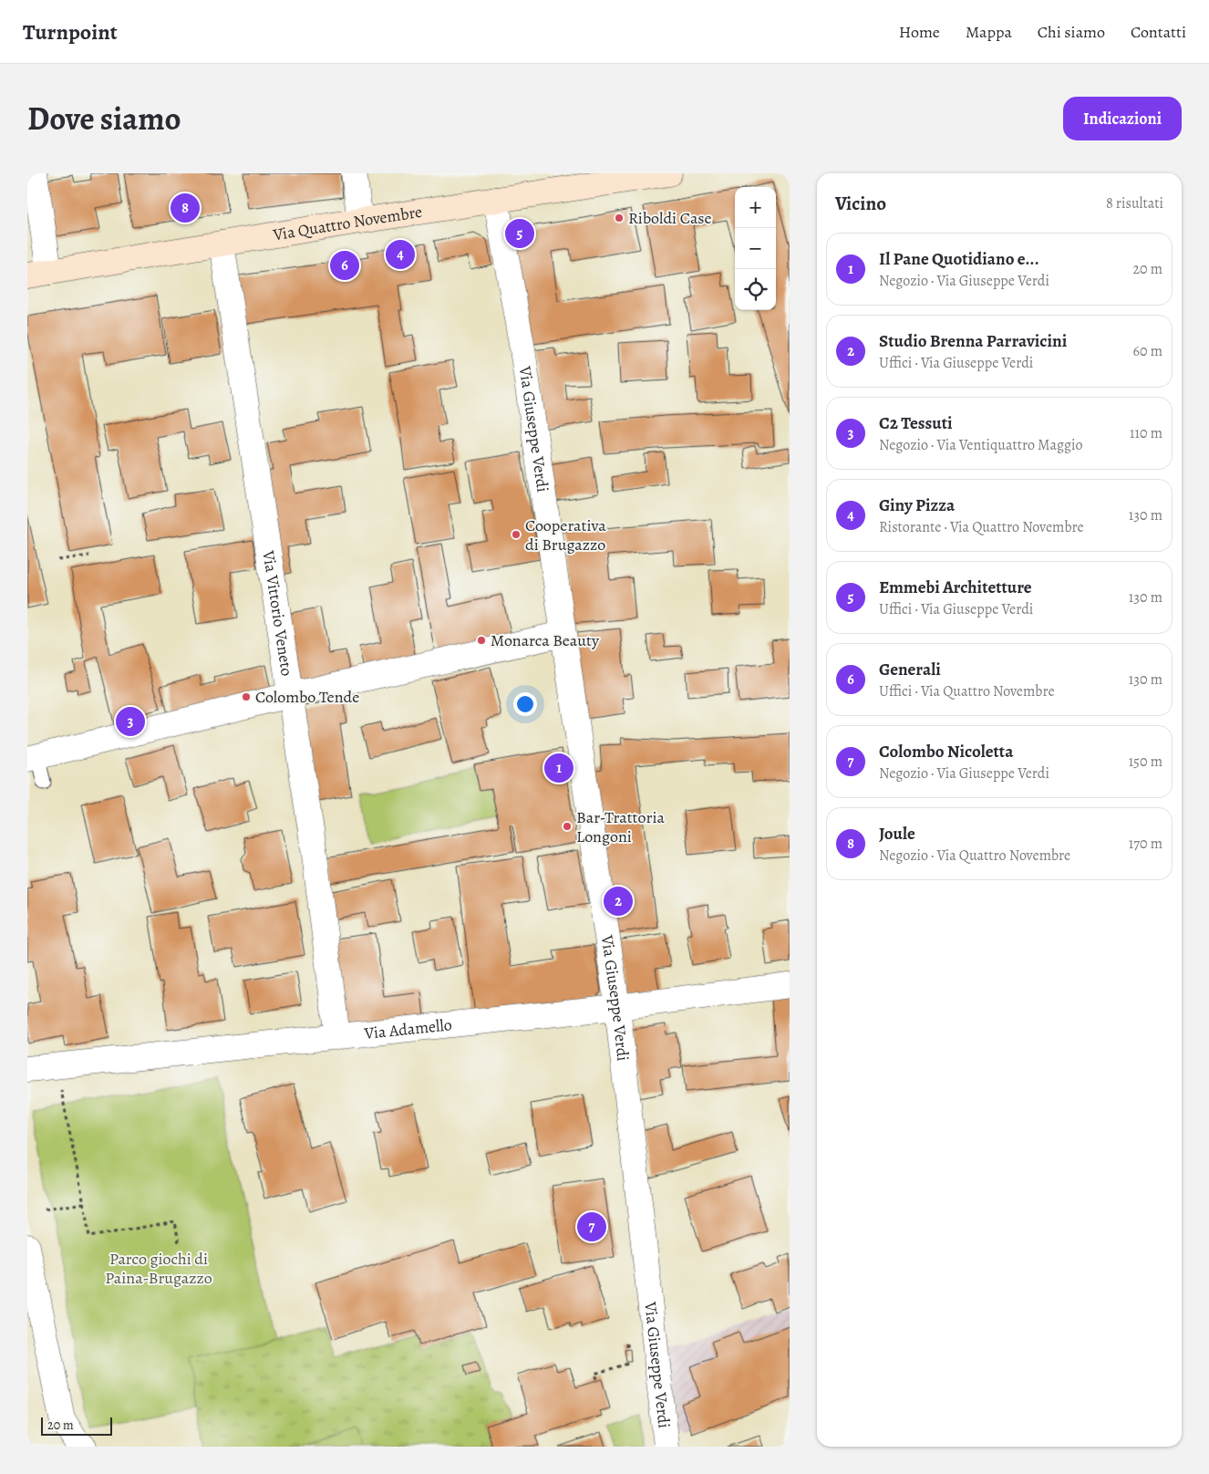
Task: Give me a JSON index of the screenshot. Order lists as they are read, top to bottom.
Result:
{
  "streets": {
    "main road": ["Via Quattro Novembre"],
    "street": ["Via Giuseppe Verdi", "Via Vittorio Veneto", "Via Adamello"]
  },
  "crossings": [
    ["Via Quattro Novembre", "Via Giuseppe Verdi"],
    ["Via Quattro Novembre", "Via Vittorio Veneto"],
    ["Via Giuseppe Verdi", "Via Adamello"],
    ["Via Vittorio Veneto", "Via Adamello"]
  ],
  "parks": ["Parco giochi di Paina-Brugazzo"],
  "places": [
    "Riboldi Case",
    "Cooperativa di Brugazzo",
    "Monarca Beauty",
    "Colombo Tende",
    "Bar-Trattoria Longoni"
  ],
  "scale_bar": "20 m",
  "page": {
    "header": "Turnpoint",
    "nav": [
      "Home",
      "Mappa",
      "Chi siamo",
      "Contatti"
    ],
    "title": "Dove siamo",
    "buttons": "Indicazioni",
    "heading": ["Vicino", "8 risultati"],
    "map_buttons": ["+", "−"],
    "pins": [
      "8",
      "5",
      "4",
      "6",
      "3",
      "1",
      "2",
      "7"
    ],
    "list": [
      {
        "mark": "1",
        "name": "Il Pane Quotidiano e...",
        "note": "Negozio · Via Giuseppe Verdi",
        "value": "20 m"
      },
      {
        "mark": "2",
        "name": "Studio Brenna Parravicini",
        "note": "Uffici · Via Giuseppe Verdi",
        "value": "60 m"
      },
      {
        "mark": "3",
        "name": "C2 Tessuti",
        "note": "Negozio · Via Ventiquattro Maggio",
        "value": "110 m"
      },
      {
        "mark": "4",
        "name": "Giny Pizza",
        "note": "Ristorante · Via Quattro Novembre",
        "value": "130 m"
      },
      {
        "mark": "5",
        "name": "Emmebi Architetture",
        "note": "Uffici · Via Giuseppe Verdi",
        "value": "130 m"
      },
      {
        "mark": "6",
        "name": "Generali",
        "note": "Uffici · Via Quattro Novembre",
        "value": "130 m"
      },
      {
        "mark": "7",
        "name": "Colombo Nicoletta",
        "note": "Negozio · Via Giuseppe Verdi",
        "value": "150 m"
      },
      {
        "mark": "8",
        "name": "Joule",
        "note": "Negozio · Via Quattro Novembre",
        "value": "170 m"
      }
    ],
    "scale": "20 m"
  }
}
